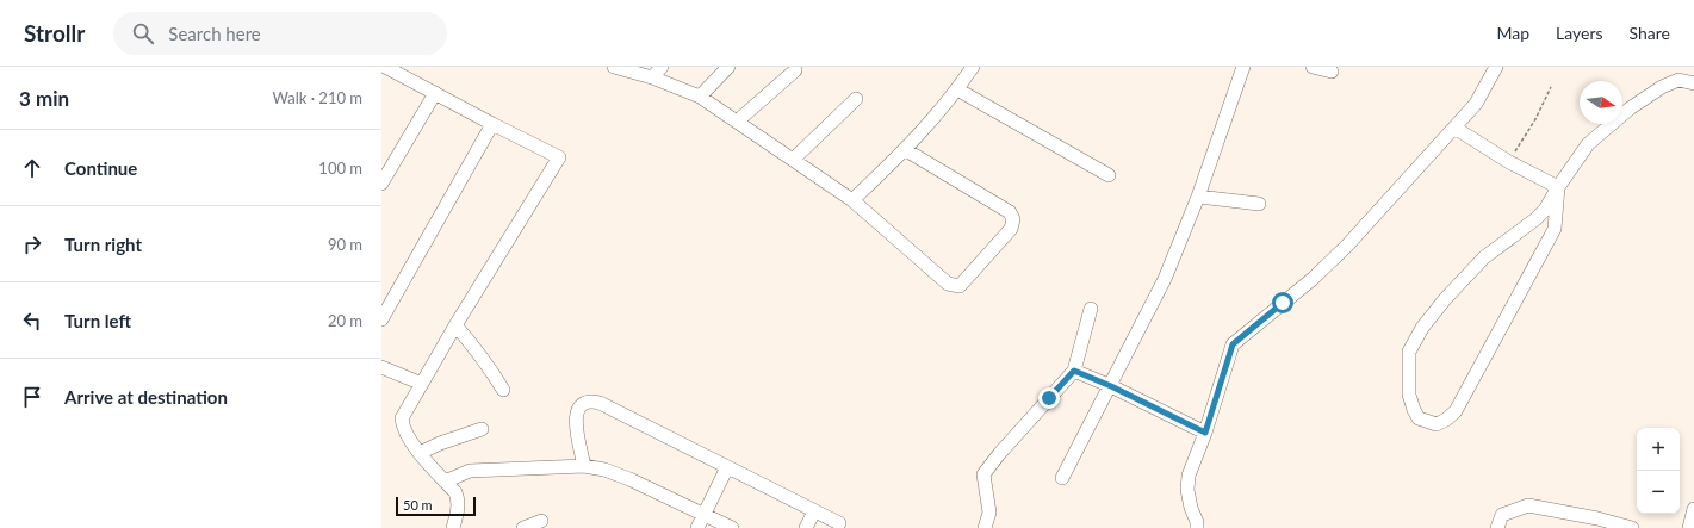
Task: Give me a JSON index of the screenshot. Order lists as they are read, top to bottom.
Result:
{
  "scale_bar": "50 m",
  "north": "right",
  "page": {
    "header": "Strollr",
    "search": "Search here",
    "nav": ["Map", "Layers", "Share"],
    "heading": ["3 min", "Walk · 210 m"],
    "list": [
      ["Continue", "100 m"],
      ["Turn right", "90 m"],
      ["Turn left", "20 m"],
      "Arrive at destination"
    ],
    "map_buttons": ["+", "−"],
    "scale": "50 m"
  }
}
